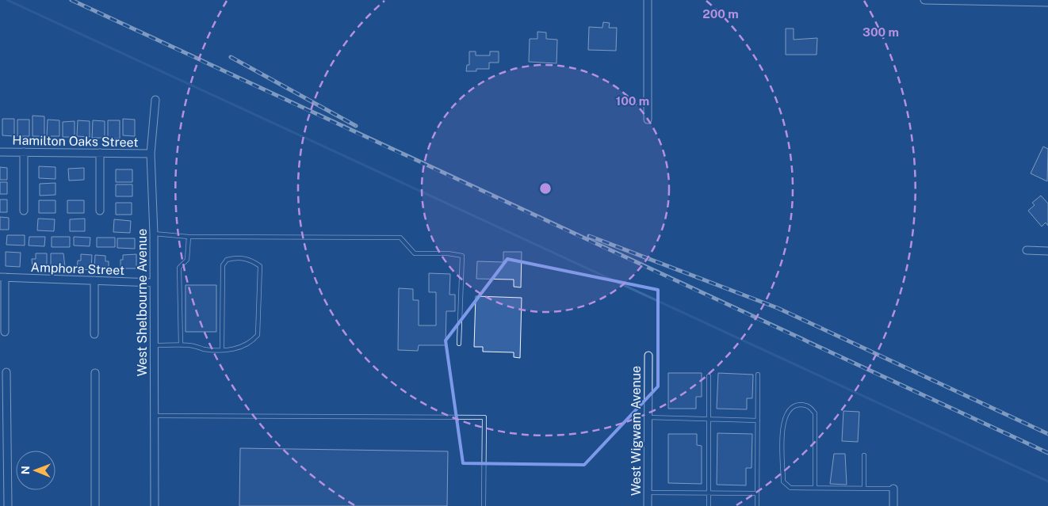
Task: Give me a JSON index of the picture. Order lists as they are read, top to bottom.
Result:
{
  "streets": {
    "street": [
      "Hamilton Oaks Street",
      "Amphora Street",
      "West Shelbourne Avenue",
      "West Wigwam Avenue"
    ]
  },
  "crossings": [
    ["Hamilton Oaks Street", "West Shelbourne Avenue"],
    ["Amphora Street", "West Shelbourne Avenue"]
  ],
  "north": "left",
  "rings": ["200 m", "300 m", "100 m"]
}
